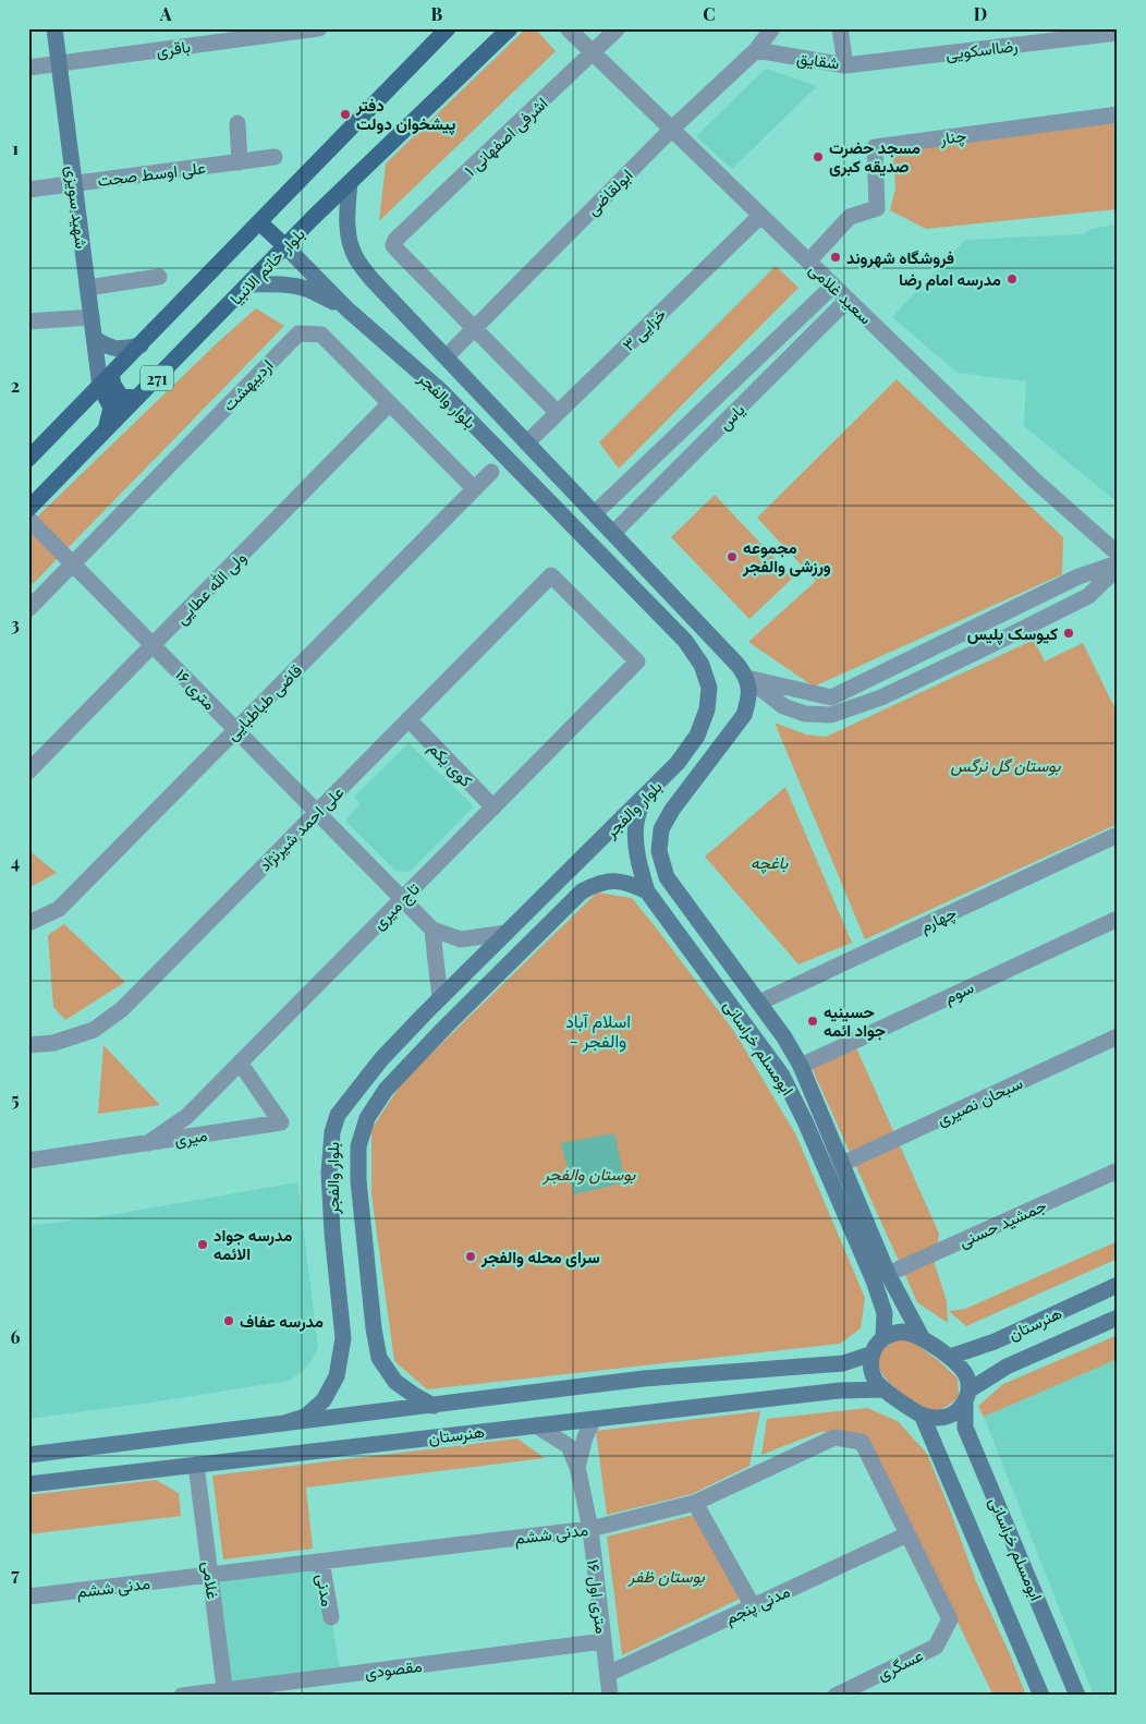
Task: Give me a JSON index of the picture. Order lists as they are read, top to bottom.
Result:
{
  "streets": {
    "main road": [
      "شهید سویزی",
      "بلوار خاتم الانبیا",
      "271",
      "بلوار والفجر",
      "ابومسلم خراسانی",
      "هنرستان"
    ],
    "street": [
      "باقری",
      "رضااسکویی",
      "شقایق",
      "اشرفی اصفهانی ۱",
      "چنار",
      "علی اوسط صحت",
      "ابولقاضی",
      "سعید غلامی",
      "خزایی ۳",
      "اردیبهشت",
      "یاس",
      "ولی الله عطایی",
      "۱۶ متری",
      "قاضی طباطبایی",
      "کوی یکم",
      "علی احمد شیرنژاد",
      "تاج میری",
      "چهارم",
      "سوم",
      "سبحان نصیری",
      "میری",
      "جمشید حسنی",
      "مدنی ششم",
      "غلامی",
      "مدنی",
      "۱۶ متری اول",
      "مدنی پنجم",
      "عسگری",
      "مقصودی"
    ]
  },
  "crossings": [
    ["باقری", "شهید سویزی"],
    ["رضااسکویی", "شقایق"],
    ["شقایق", "ابولقاضی"],
    ["اشرفی اصفهانی ۱", "ابولقاضی"],
    ["اشرفی اصفهانی ۱", "سعید غلامی"],
    ["چنار", "سعید غلامی"],
    ["علی اوسط صحت", "شهید سویزی"],
    ["ابولقاضی", "سعید غلامی"],
    ["ابولقاضی", "بلوار والفجر"],
    ["شهید سویزی", "271"],
    ["بلوار خاتم الانبیا", "بلوار والفجر"],
    ["سعید غلامی", "خزایی ۳"],
    ["سعید غلامی", "یاس"],
    ["خزایی ۳", "بلوار والفجر"],
    ["اردیبهشت", "ولی الله عطایی"],
    ["اردیبهشت", "۱۶ متری"],
    ["اردیبهشت", "قاضی طباطبایی"],
    ["بلوار والفجر", "یاس"],
    ["بلوار والفجر", "ابومسلم خراسانی"],
    ["بلوار والفجر", "هنرستان"],
    ["ولی الله عطایی", "۱۶ متری"],
    ["۱۶ متری", "قاضی طباطبایی"],
    ["۱۶ متری", "علی احمد شیرنژاد"],
    ["۱۶ متری", "تاج میری"],
    ["کوی یکم", "علی احمد شیرنژاد"],
    ["کوی یکم", "تاج میری"],
    ["علی احمد شیرنژاد", "تاج میری"],
    ["تاج میری", "میری"],
    ["چهارم", "ابومسلم خراسانی"],
    ["سوم", "ابومسلم خراسانی"],
    ["ابومسلم خراسانی", "سبحان نصیری"],
    ["ابومسلم خراسانی", "جمشید حسنی"],
    ["ابومسلم خراسانی", "هنرستان"],
    ["هنرستان", "غلامی"],
    ["هنرستان", "۱۶ متری اول"],
    ["مدنی ششم", "غلامی"],
    ["مدنی ششم", "مدنی"],
    ["مدنی ششم", "۱۶ متری اول"],
    ["مدنی ششم", "مدنی پنجم"],
    ["مدنی ششم", "عسگری"],
    ["غلامی", "مقصودی"],
    ["۱۶ متری اول", "مدنی پنجم"],
    ["۱۶ متری اول", "مقصودی"]
  ],
  "districts": ["اسلام آباد - والفجر"],
  "parks": [
    "بوستان گل نرگس",
    "باغچه",
    "بوستان والفجر",
    "بوستان ظفر"
  ],
  "places": [
    "دفتر پیشخوان دولت",
    "مسجد حضرت صدیقه کبری",
    "فروشگاه شهروند",
    "مدرسه امام رضا",
    "مجموعه ورزشی والفجر",
    "کیوسک پلیس",
    "حسینیه جواد ائمه",
    "مدرسه جواد الائمه",
    "سرای محله والفجر",
    "مدرسه عفاف"
  ],
  "grid": {
    "columns": [
      "A",
      "B",
      "C",
      "D"
    ],
    "rows": [
      "1",
      "2",
      "3",
      "4",
      "5",
      "6",
      "7"
    ]
  }
}
